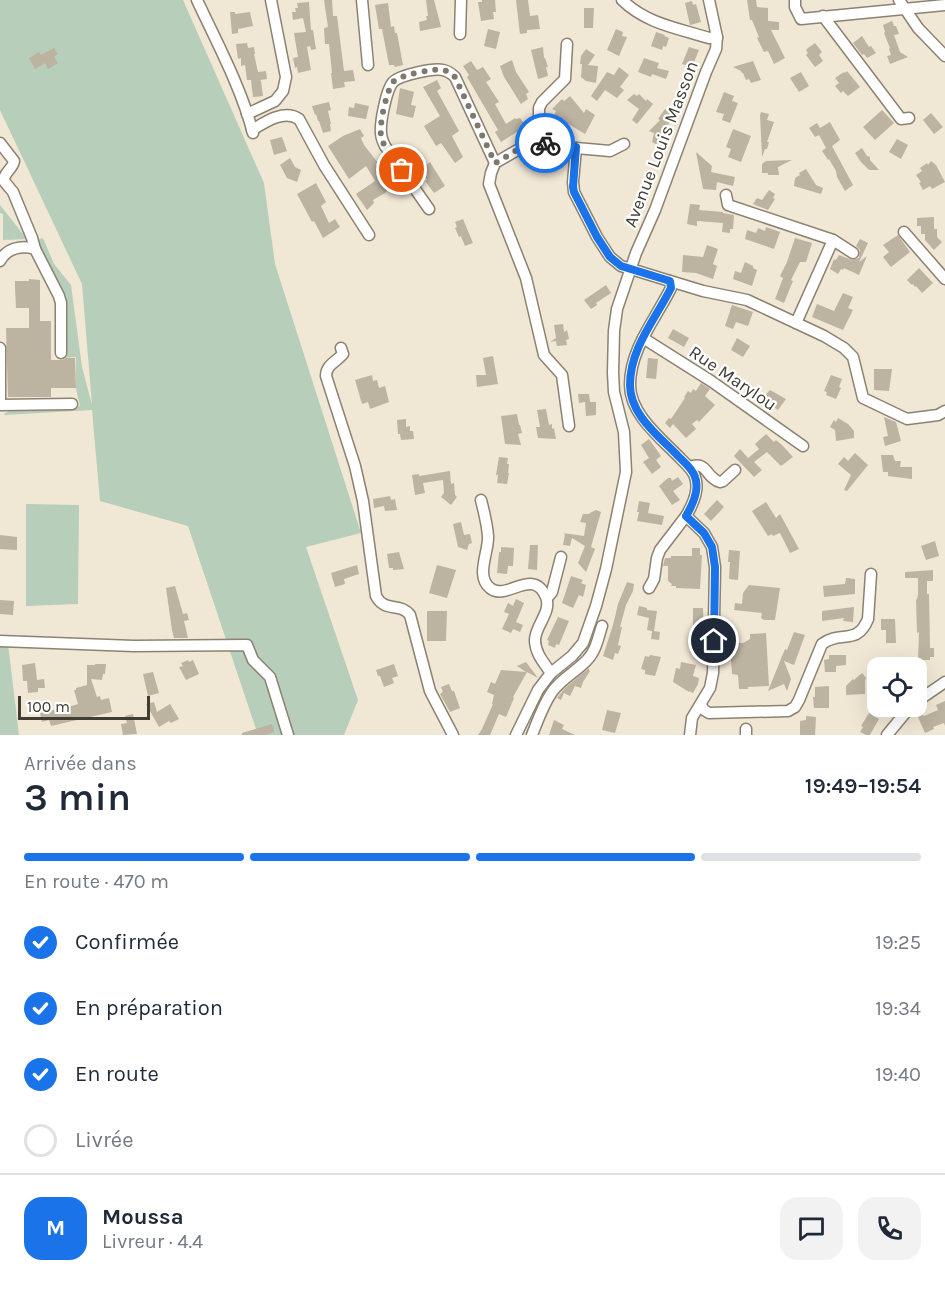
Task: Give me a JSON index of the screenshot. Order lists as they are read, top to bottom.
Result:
{
  "streets": {
    "street": ["Avenue Louis Masson", "Rue Marylou"]
  },
  "scale_bar": "100 m",
  "page": {
    "scale": "100 m",
    "heading": ["3 min", "Arrivée dans", "19:49–19:54"],
    "panel": ["Moussa", "Livreur · 4.4"],
    "bar": "En route · 470 m",
    "list": [
      ["Confirmée", "19:25"],
      ["En préparation", "19:34"],
      ["En route", "19:40"],
      "Livrée"
    ],
    "round": "M"
  }
}
